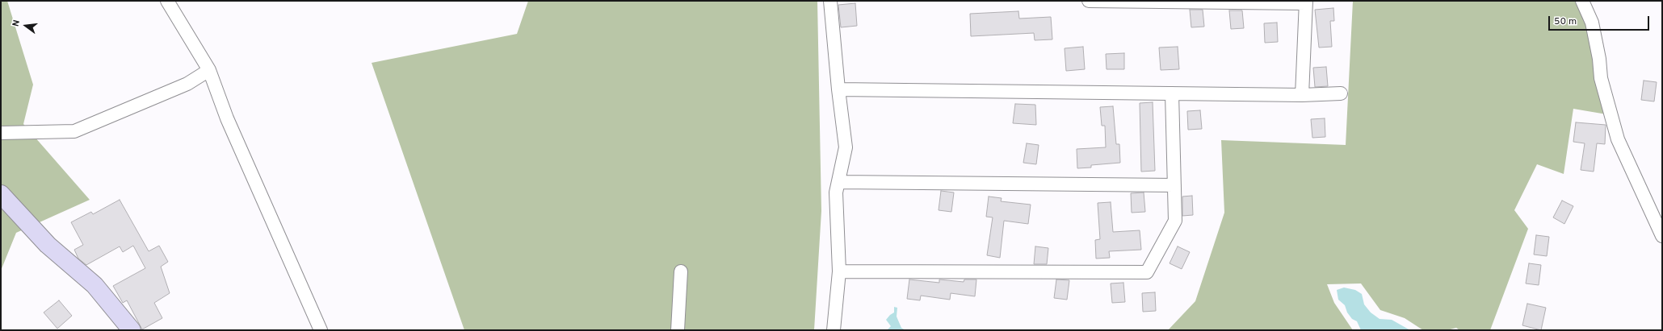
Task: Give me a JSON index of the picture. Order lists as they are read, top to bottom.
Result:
{
  "scale_bar": "50 m",
  "north": "left"
}
